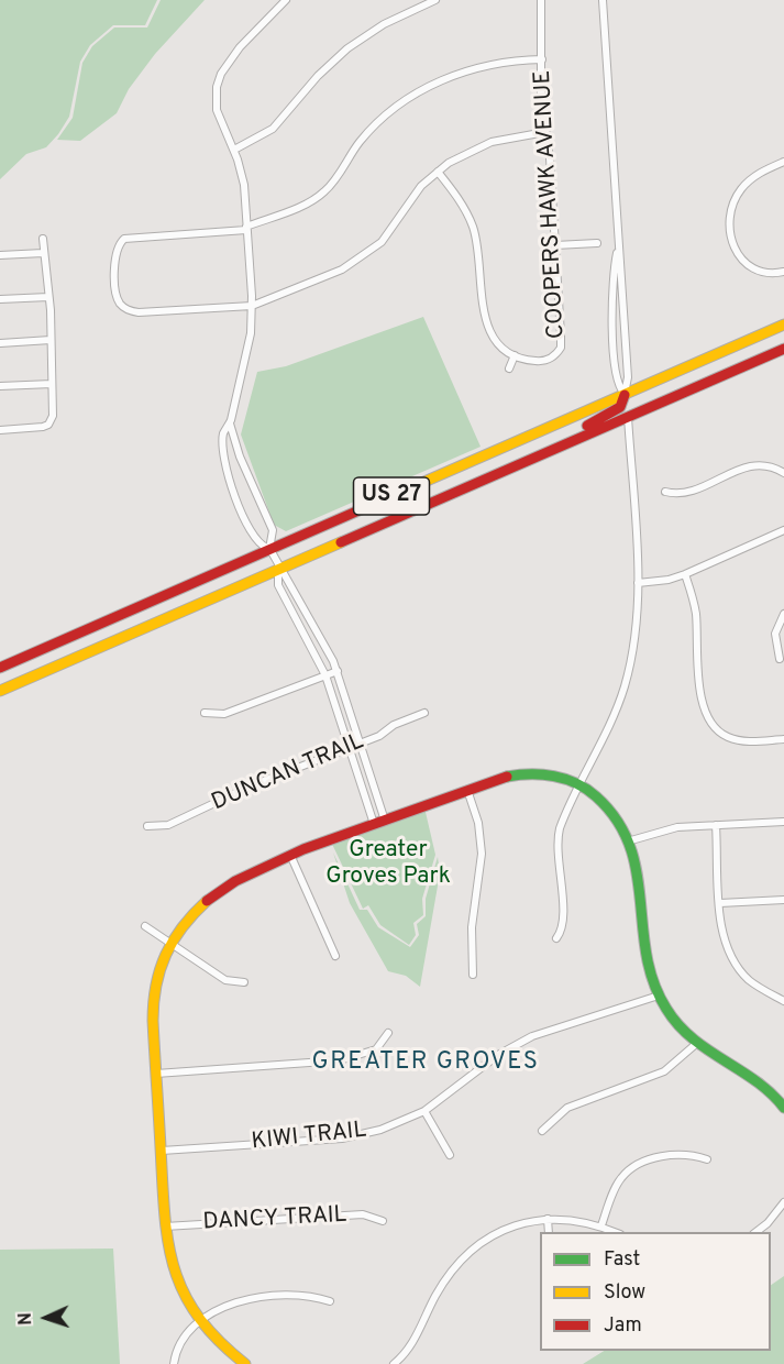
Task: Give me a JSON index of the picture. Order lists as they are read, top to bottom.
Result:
{
  "streets": {
    "main road": ["US 27"],
    "street": [
      "COOPERS HAWK AVENUE",
      "DUNCAN TRAIL",
      "KIWI TRAIL",
      "DANCY TRAIL"
    ]
  },
  "districts": ["GREATER GROVES"],
  "parks": ["Greater Groves Park"],
  "legend": ["Fast", "Slow", "Jam"],
  "north": "left"
}
